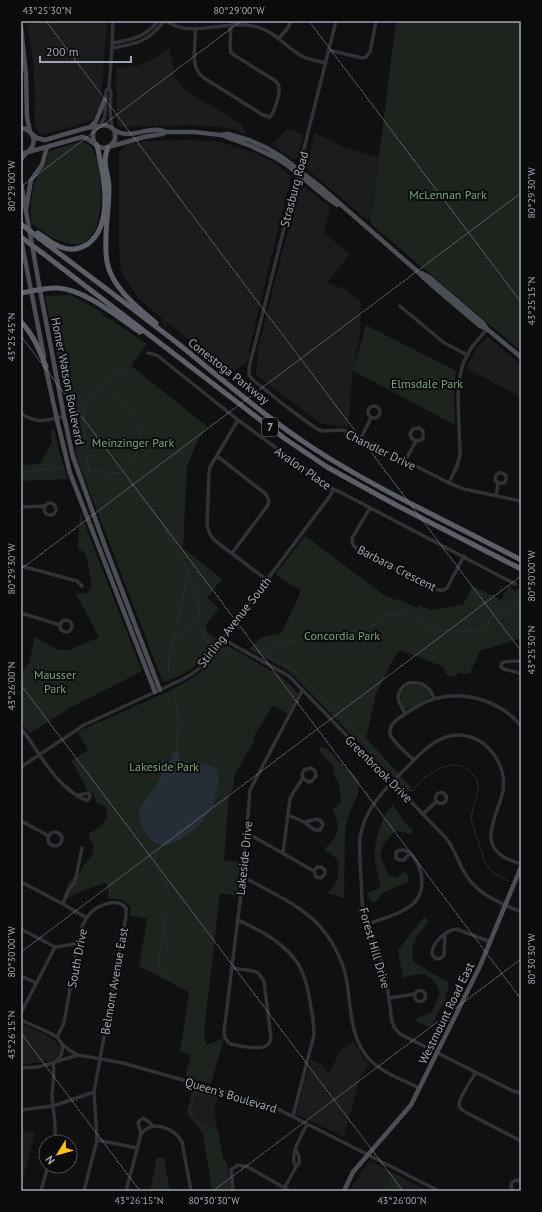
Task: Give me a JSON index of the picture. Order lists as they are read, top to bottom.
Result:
{
  "streets": {
    "highway": ["Conestoga Parkway", "7"],
    "main road": ["Homer Watson Boulevard", "Westmount Road East"],
    "street": [
      "Strasburg Road",
      "Chandler Drive",
      "Avalon Place",
      "Barbara Crescent",
      "Stirling Avenue South",
      "Greenbrook Drive",
      "Lakeside Drive",
      "Forest Hill Drive",
      "South Drive",
      "Belmont Avenue East",
      "Queen's Boulevard"
    ]
  },
  "crossings": [
    ["Strasburg Road", "Chandler Drive"],
    ["Conestoga Parkway", "Homer Watson Boulevard"],
    ["Homer Watson Boulevard", "Stirling Avenue South"],
    ["Avalon Place", "Barbara Crescent"],
    ["Avalon Place", "Stirling Avenue South"],
    ["Stirling Avenue South", "Greenbrook Drive"],
    ["Greenbrook Drive", "Lakeside Drive"],
    ["Greenbrook Drive", "Forest Hill Drive"],
    ["Greenbrook Drive", "Westmount Road East"],
    ["Forest Hill Drive", "Westmount Road East"],
    ["South Drive", "Belmont Avenue East"],
    ["South Drive", "Queen's Boulevard"],
    ["Belmont Avenue East", "Queen's Boulevard"],
    ["Westmount Road East", "Queen's Boulevard"]
  ],
  "parks": [
    "McLennan Park",
    "Elmsdale Park",
    "Meinzinger Park",
    "Concordia Park",
    "Mausser Park",
    "Lakeside Park"
  ],
  "scale_bar": "200 m",
  "north": "bottom left",
  "coordinates": [
    "43°25'30\"N",
    "80°29'00\"W",
    "80°29'30\"W",
    "43°25'15\"N",
    "43°25'45\"N",
    "80°30'00\"W",
    "43°26'00\"N",
    "80°30'30\"W",
    "43°26'15\"N"
  ]
}
